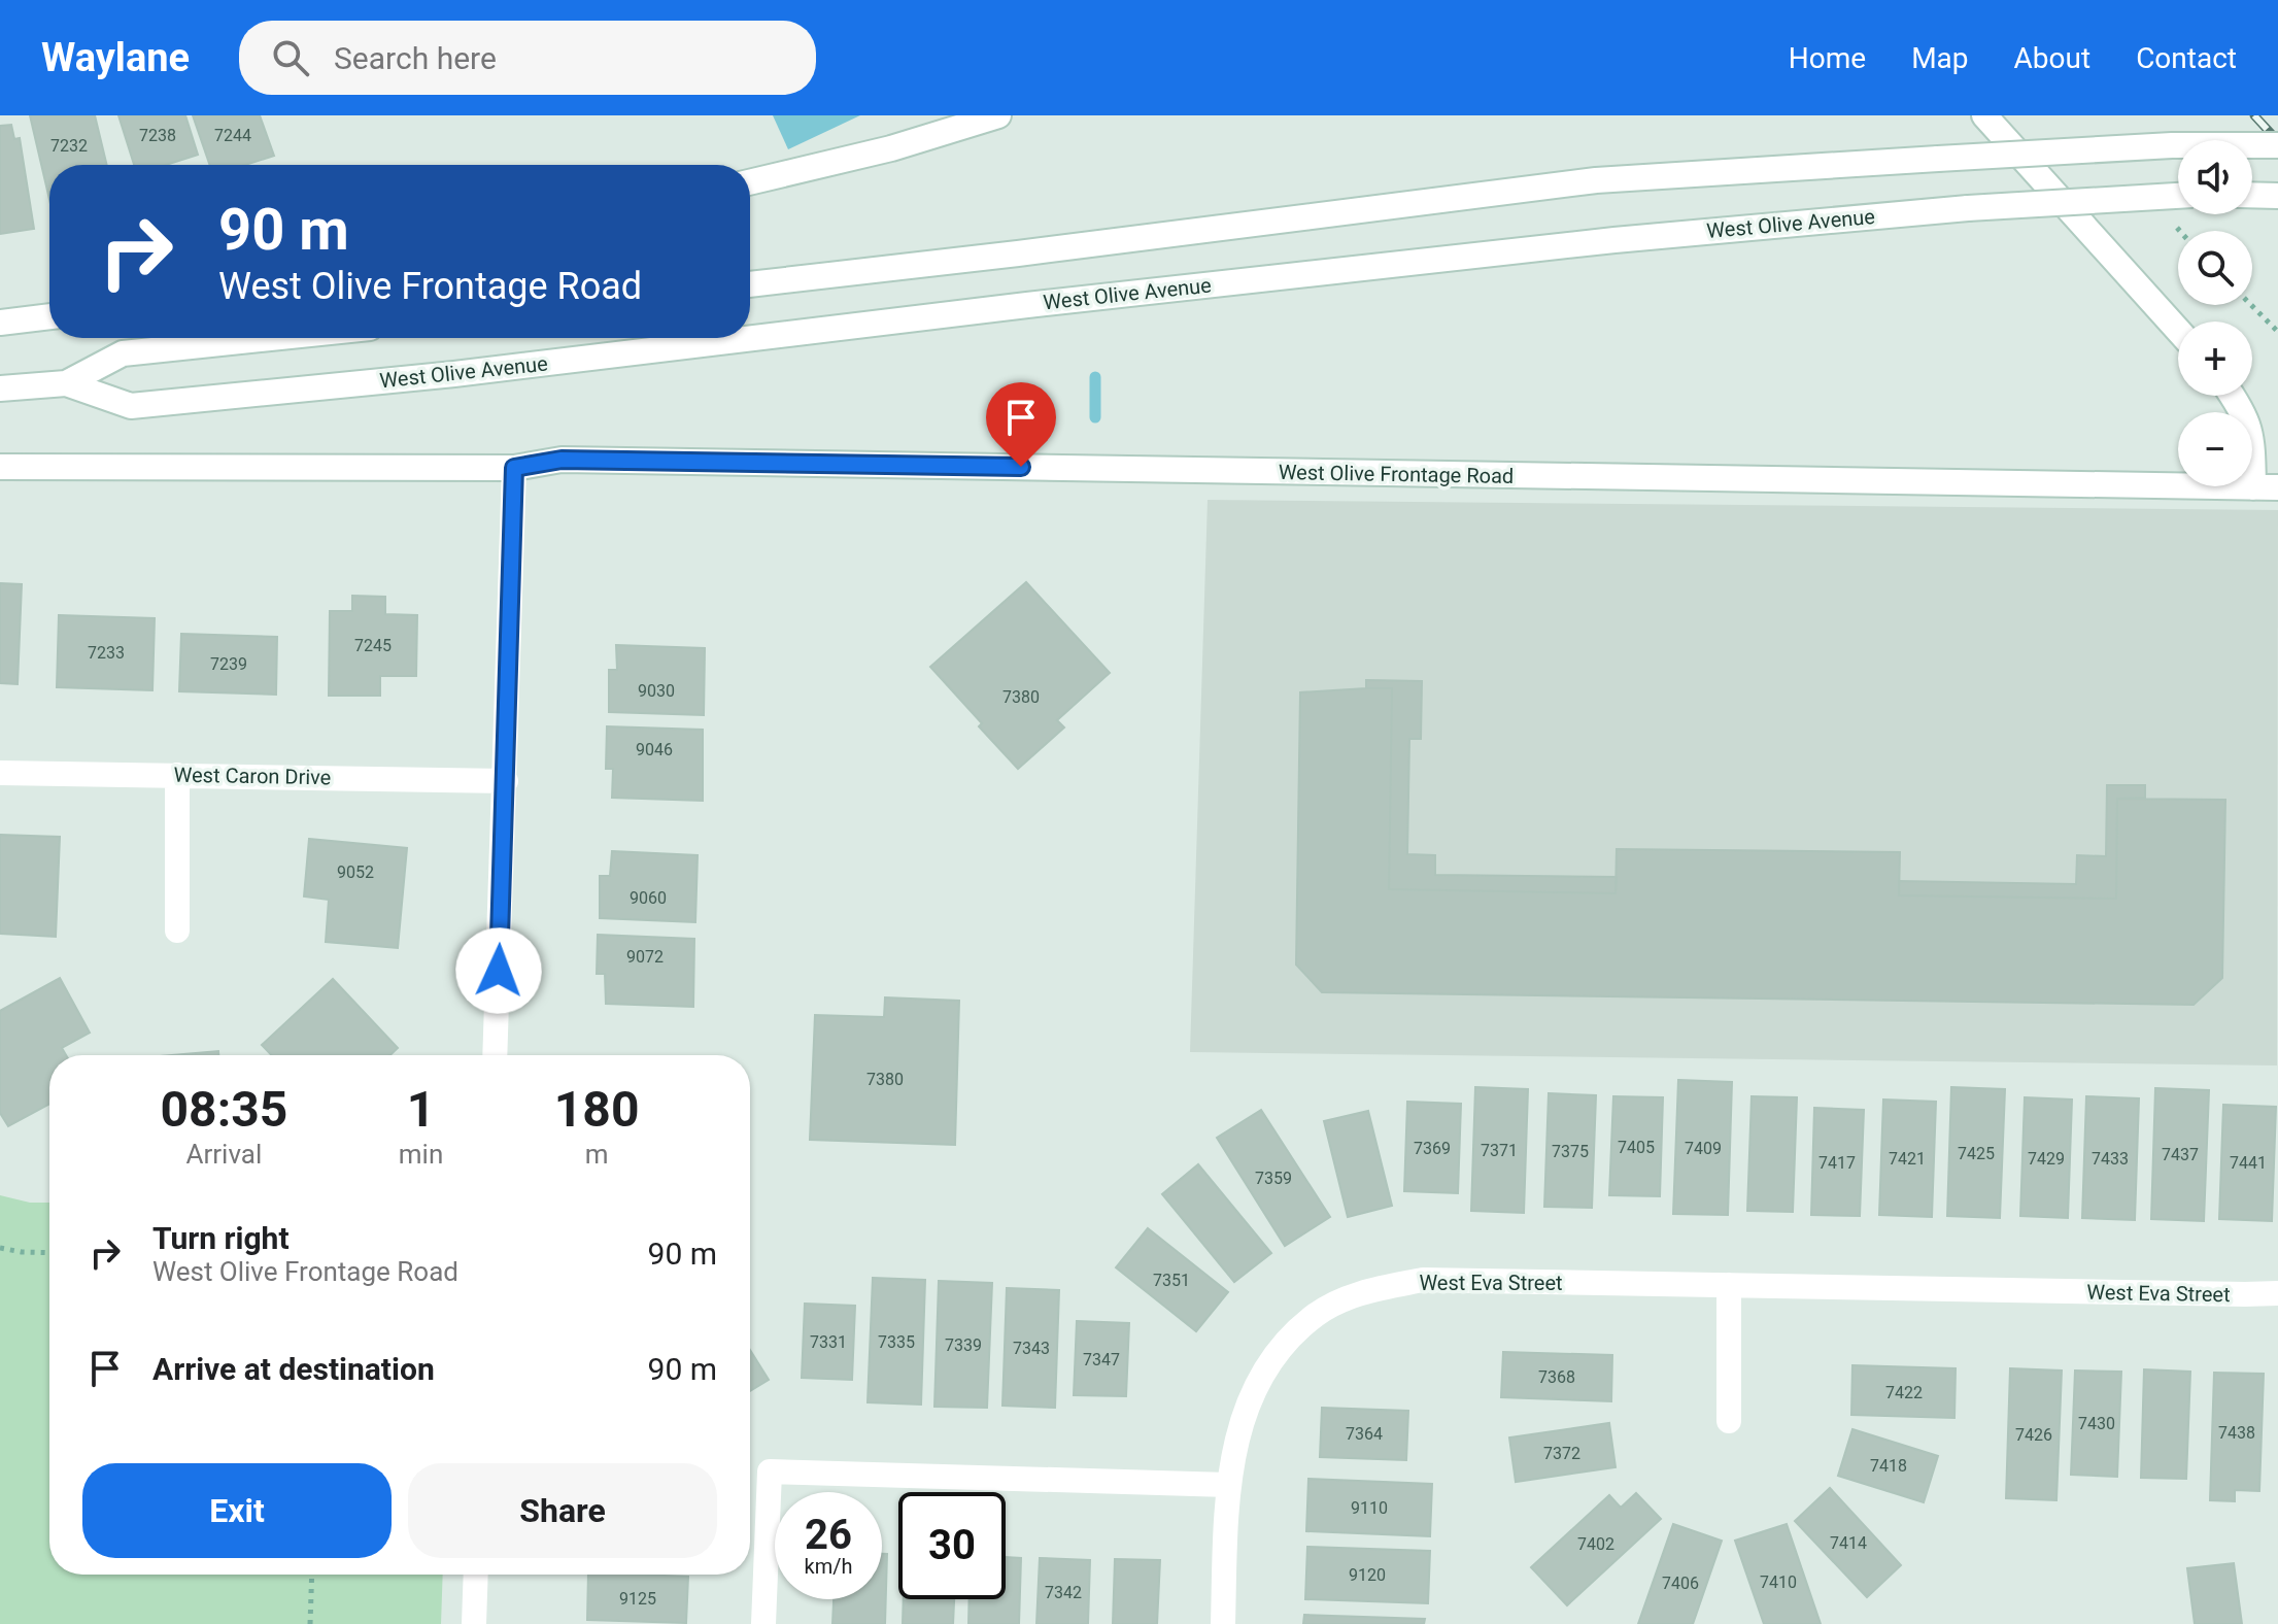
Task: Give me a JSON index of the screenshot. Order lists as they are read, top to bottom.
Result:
{
  "streets": {
    "main road": [
      "West Olive Avenue",
      "West Olive Frontage Road",
      "West Caron Drive",
      "West Eva Street"
    ]
  },
  "house_numbers": [
    "7238",
    "7244",
    "7232",
    "7245",
    "7233",
    "7239",
    "9030",
    "7380",
    "9046",
    "9052",
    "9060",
    "9072",
    "7380",
    "7405",
    "7369",
    "7409",
    "7371",
    "7375",
    "7425",
    "7437",
    "7421",
    "7429",
    "7433",
    "7417",
    "7441",
    "7359",
    "7351",
    "7331",
    "7335",
    "7339",
    "7343",
    "7347",
    "7368",
    "7422",
    "7430",
    "7438",
    "7364",
    "7426",
    "7372",
    "7418",
    "9110",
    "7414",
    "7402",
    "9120",
    "7410",
    "7406",
    "7342",
    "9125"
  ],
  "page": {
    "header": "Waylane",
    "search": "Search here",
    "nav": [
      "Home",
      "Map",
      "About",
      "Contact"
    ],
    "map_buttons": ["+", "−"],
    "turn": ["90 m", "West Olive Frontage Road"],
    "eta": [
      "08:35",
      "Arrival",
      "1",
      "min",
      "180",
      "m"
    ],
    "list": [
      {
        "name": "Turn right",
        "note": "West Olive Frontage Road",
        "value": "90 m"
      },
      {
        "name": "Arrive at destination",
        "value": "90 m"
      }
    ],
    "buttons": ["Exit", "Share"],
    "speed": "26 km/h",
    "limit": "30"
  }
}
